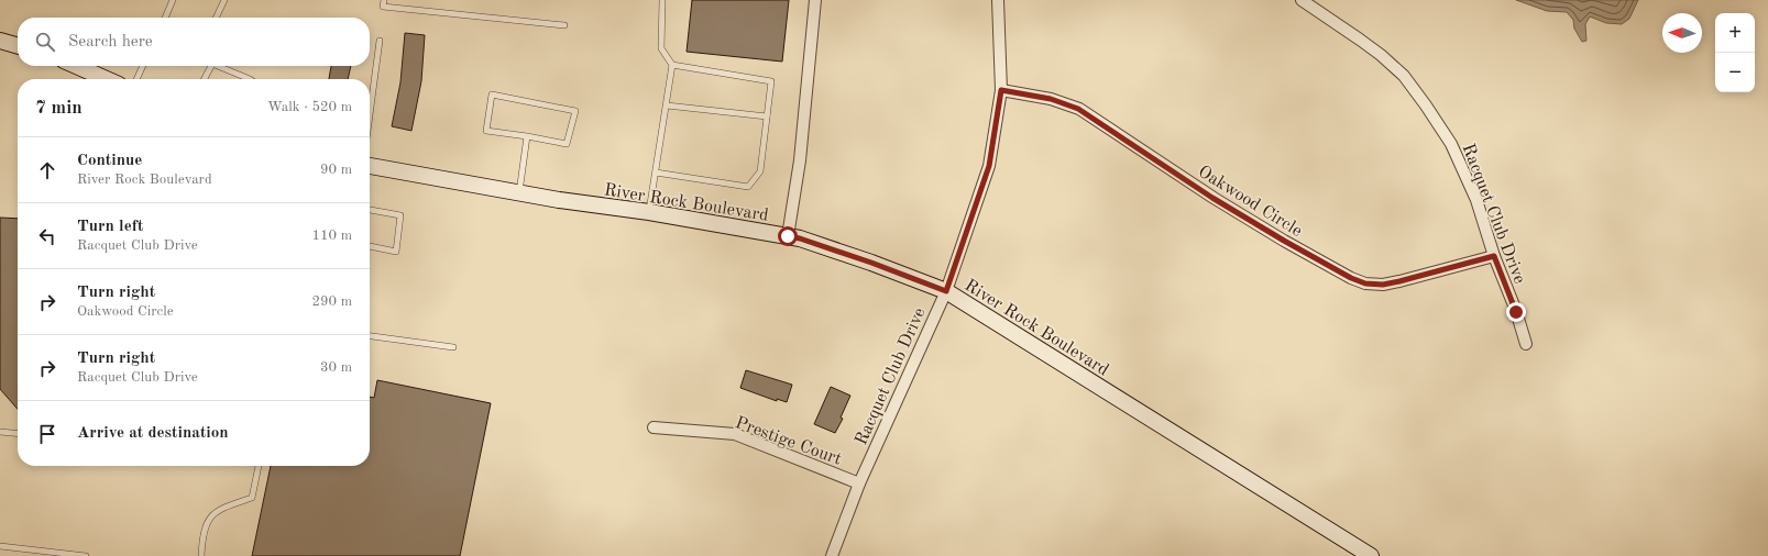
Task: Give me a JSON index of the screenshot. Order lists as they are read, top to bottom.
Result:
{
  "streets": {
    "street": [
      "Oakwood Circle",
      "River Rock Boulevard",
      "Racquet Club Drive",
      "Prestige Court"
    ]
  },
  "crossings": [
    ["Oakwood Circle", "Racquet Club Drive"],
    ["River Rock Boulevard", "Racquet Club Drive"],
    ["Racquet Club Drive", "Prestige Court"]
  ],
  "north": "left",
  "page": {
    "map_buttons": ["+", "−"],
    "search": "Search here",
    "heading": ["7 min", "Walk · 520 m"],
    "list": [
      ["Continue", "River Rock Boulevard", "90 m"],
      ["Turn left", "Racquet Club Drive", "110 m"],
      ["Turn right", "Oakwood Circle", "290 m"],
      ["Turn right", "Racquet Club Drive", "30 m"],
      "Arrive at destination"
    ]
  }
}
